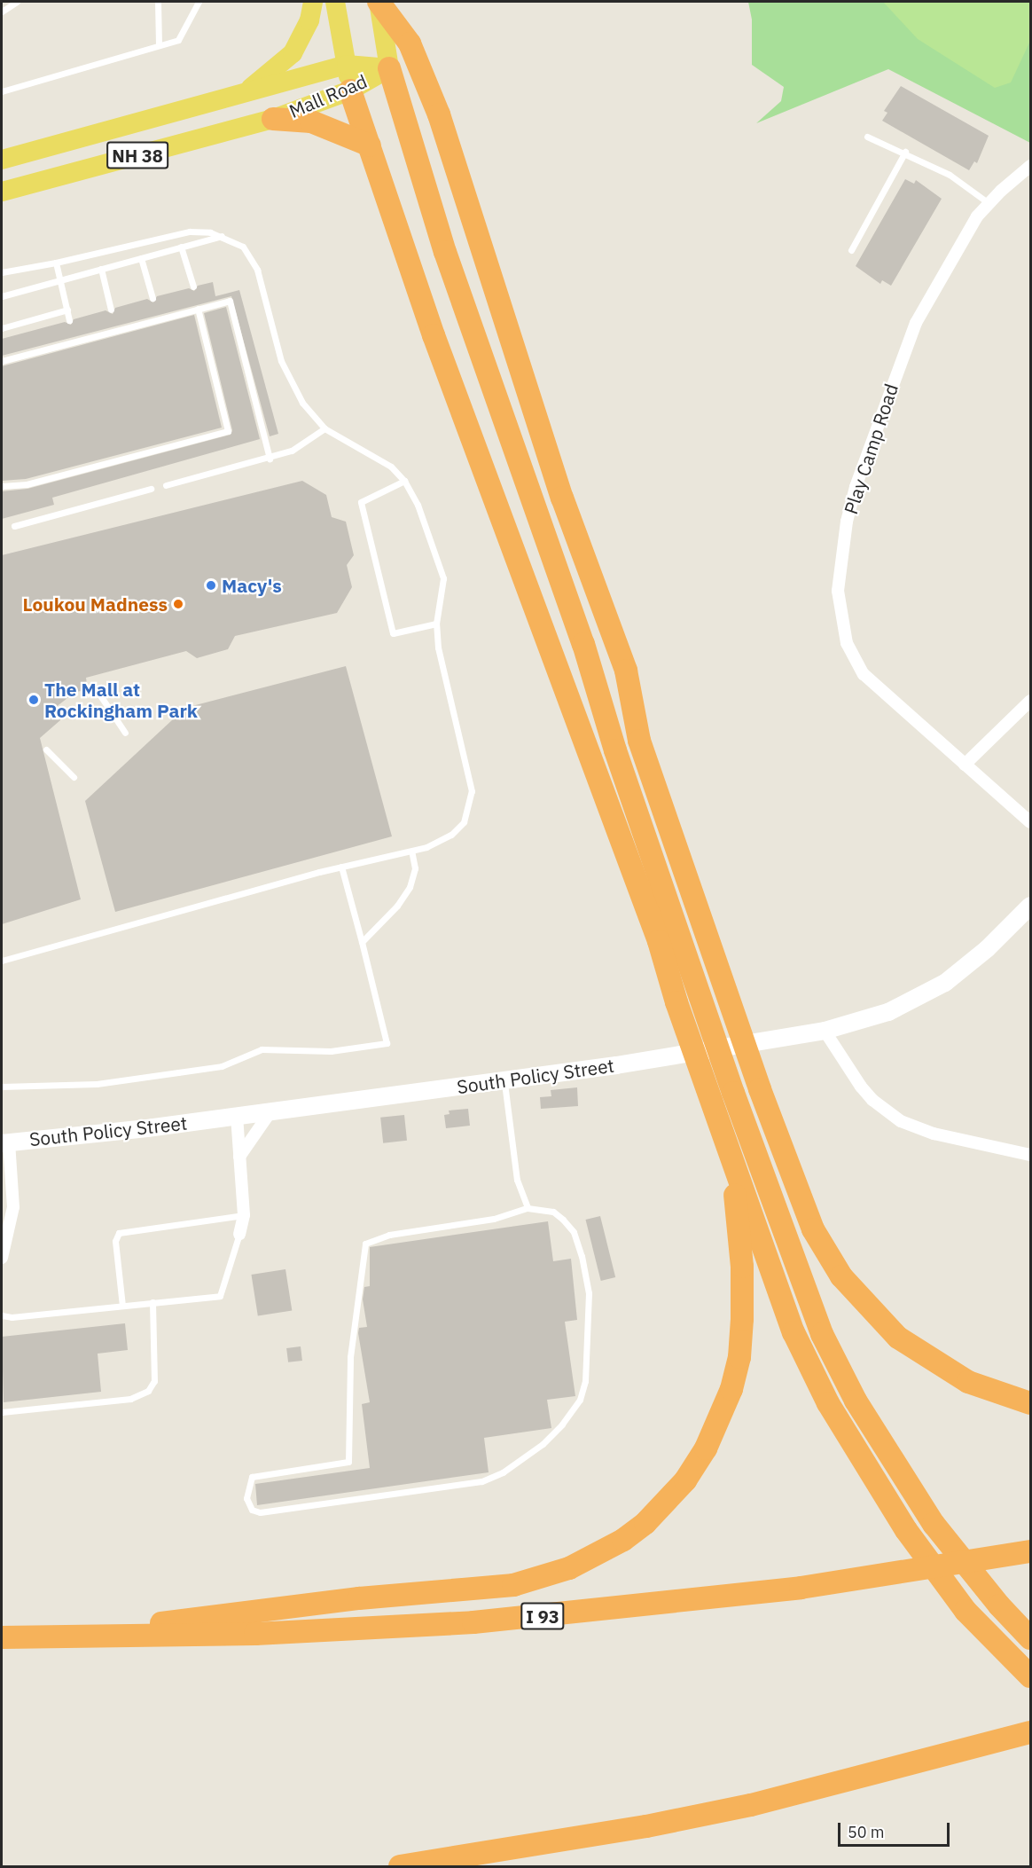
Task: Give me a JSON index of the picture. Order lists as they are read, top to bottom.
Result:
{
  "streets": {
    "highway": ["I 93"],
    "main road": ["Mall Road", "NH 38"],
    "street": ["Play Camp Road", "South Policy Street"]
  },
  "places": ["Macy's", "Loukou Madness", "The Mall at Rockingham Park"],
  "scale_bar": "50 m"
}
